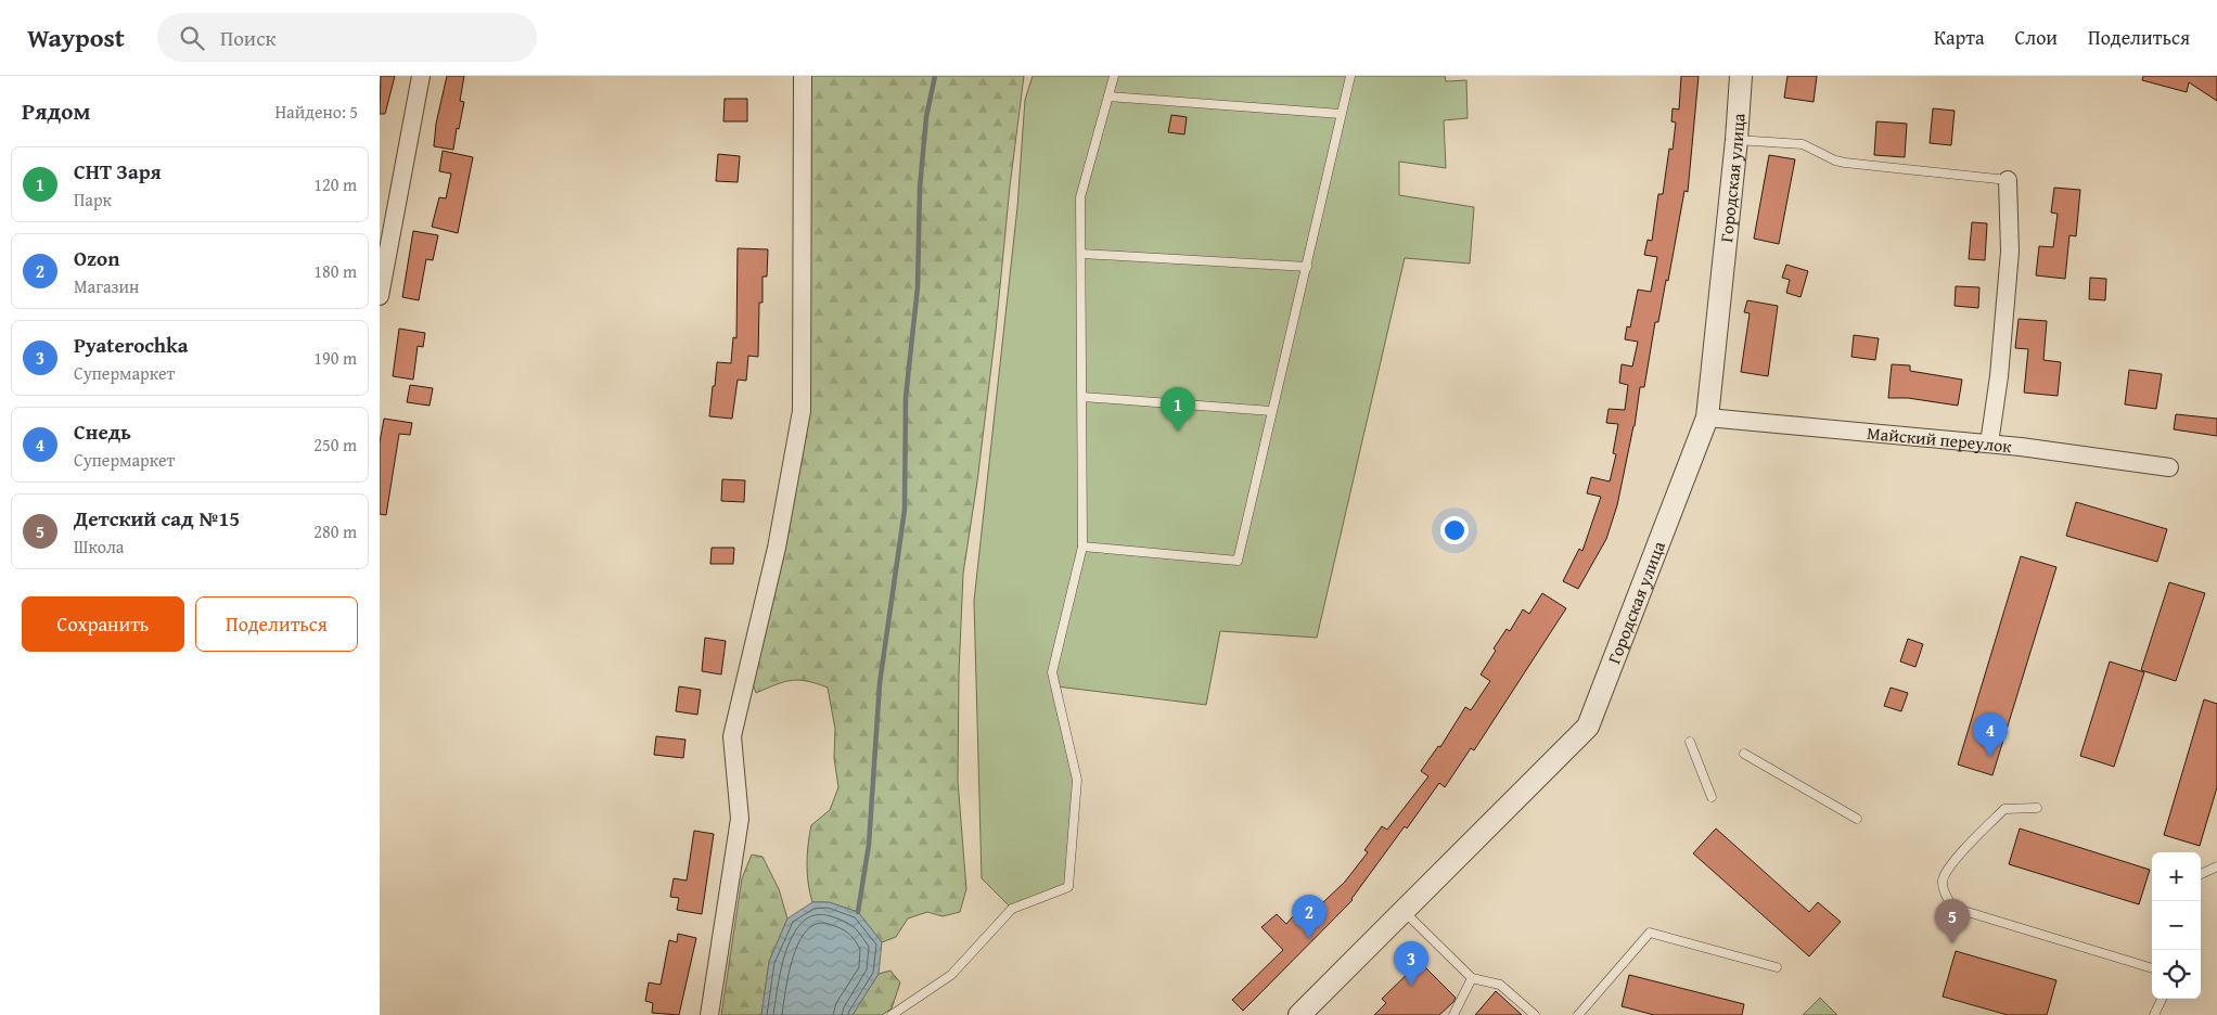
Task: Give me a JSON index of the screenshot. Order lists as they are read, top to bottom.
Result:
{
  "streets": {
    "street": ["Городская улица", "Майский переулок"]
  },
  "crossings": [
    ["Городская улица", "Майский переулок"]
  ],
  "page": {
    "header": "Waypost",
    "search": "Поиск",
    "nav": ["Карта", "Слои", "Поделиться"],
    "heading": ["Рядом", "Найдено: 5"],
    "list": [
      {
        "mark": "1",
        "name": "СНТ Заря",
        "note": "Парк",
        "value": "120 m"
      },
      {
        "mark": "2",
        "name": "Ozon",
        "note": "Магазин",
        "value": "180 m"
      },
      {
        "mark": "3",
        "name": "Pyaterochka",
        "note": "Супермаркет",
        "value": "190 m"
      },
      {
        "mark": "4",
        "name": "Снедь",
        "note": "Супермаркет",
        "value": "250 m"
      },
      {
        "mark": "5",
        "name": "Детский сад №15",
        "note": "Школа",
        "value": "280 m"
      }
    ],
    "pins": [
      "1",
      "4",
      "2",
      "5",
      "3"
    ],
    "buttons": ["Сохранить", "Поделиться"],
    "map_buttons": ["+", "−"]
  }
}
